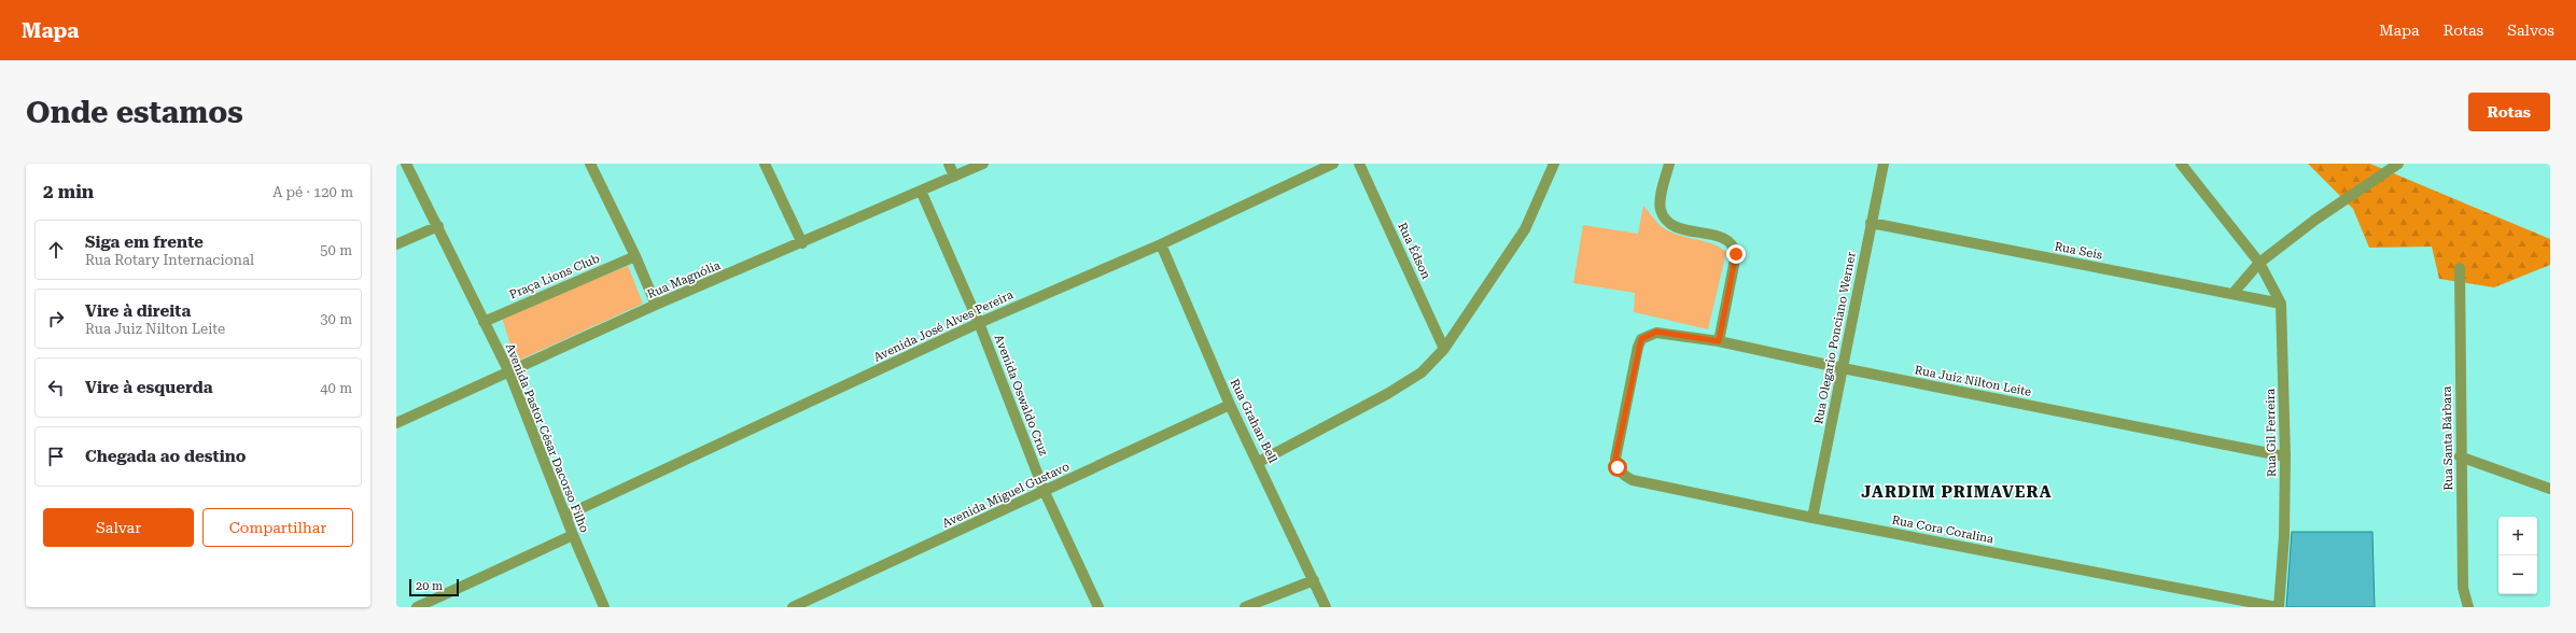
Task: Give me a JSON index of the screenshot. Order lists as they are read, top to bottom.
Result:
{
  "streets": {
    "street": [
      "Rua Édson",
      "Rua Seis",
      "Praça Lions Club",
      "Rua Magnólia",
      "Avenida José Alves Pereira",
      "Rua Olegario Ponciano Werner",
      "Rua Juiz Nilton Leite",
      "Avenida Oswaldo Cruz",
      "Rua Grahan Bell",
      "Rua Gil Ferreira",
      "Avenida Pastor César Dacorso Filho",
      "Rua Santa Bárbara",
      "Avenida Miguel Gustavo",
      "Rua Cora Coralina"
    ]
  },
  "crossings": [
    ["Rua Seis", "Rua Olegario Ponciano Werner"],
    ["Rua Seis", "Rua Gil Ferreira"],
    ["Praça Lions Club", "Avenida Pastor César Dacorso Filho"],
    ["Rua Magnólia", "Avenida Oswaldo Cruz"],
    ["Rua Magnólia", "Avenida Pastor César Dacorso Filho"],
    ["Avenida José Alves Pereira", "Avenida Oswaldo Cruz"],
    ["Avenida José Alves Pereira", "Rua Grahan Bell"],
    ["Avenida José Alves Pereira", "Avenida Pastor César Dacorso Filho"],
    ["Rua Olegario Ponciano Werner", "Rua Juiz Nilton Leite"],
    ["Rua Olegario Ponciano Werner", "Rua Cora Coralina"],
    ["Rua Juiz Nilton Leite", "Rua Gil Ferreira"],
    ["Rua Juiz Nilton Leite", "Rua Cora Coralina"],
    ["Avenida Oswaldo Cruz", "Avenida Miguel Gustavo"],
    ["Rua Grahan Bell", "Avenida Miguel Gustavo"],
    ["Rua Gil Ferreira", "Rua Cora Coralina"]
  ],
  "districts": ["JARDIM PRIMAVERA"],
  "scale_bar": "20 m",
  "page": {
    "header": "Mapa",
    "nav": ["Mapa", "Rotas", "Salvos"],
    "buttons": [
      "Rotas",
      ["Salvar", "Compartilhar"]
    ],
    "title": "Onde estamos",
    "heading": ["2 min", "A pé · 120 m"],
    "list": [
      ["Siga em frente", "Rua Rotary Internacional", "50 m"],
      ["Vire à direita", "Rua Juiz Nilton Leite", "30 m"],
      ["Vire à esquerda", "40 m"],
      "Chegada ao destino"
    ],
    "map_buttons": ["+", "−"],
    "scale": "20 m"
  }
}
